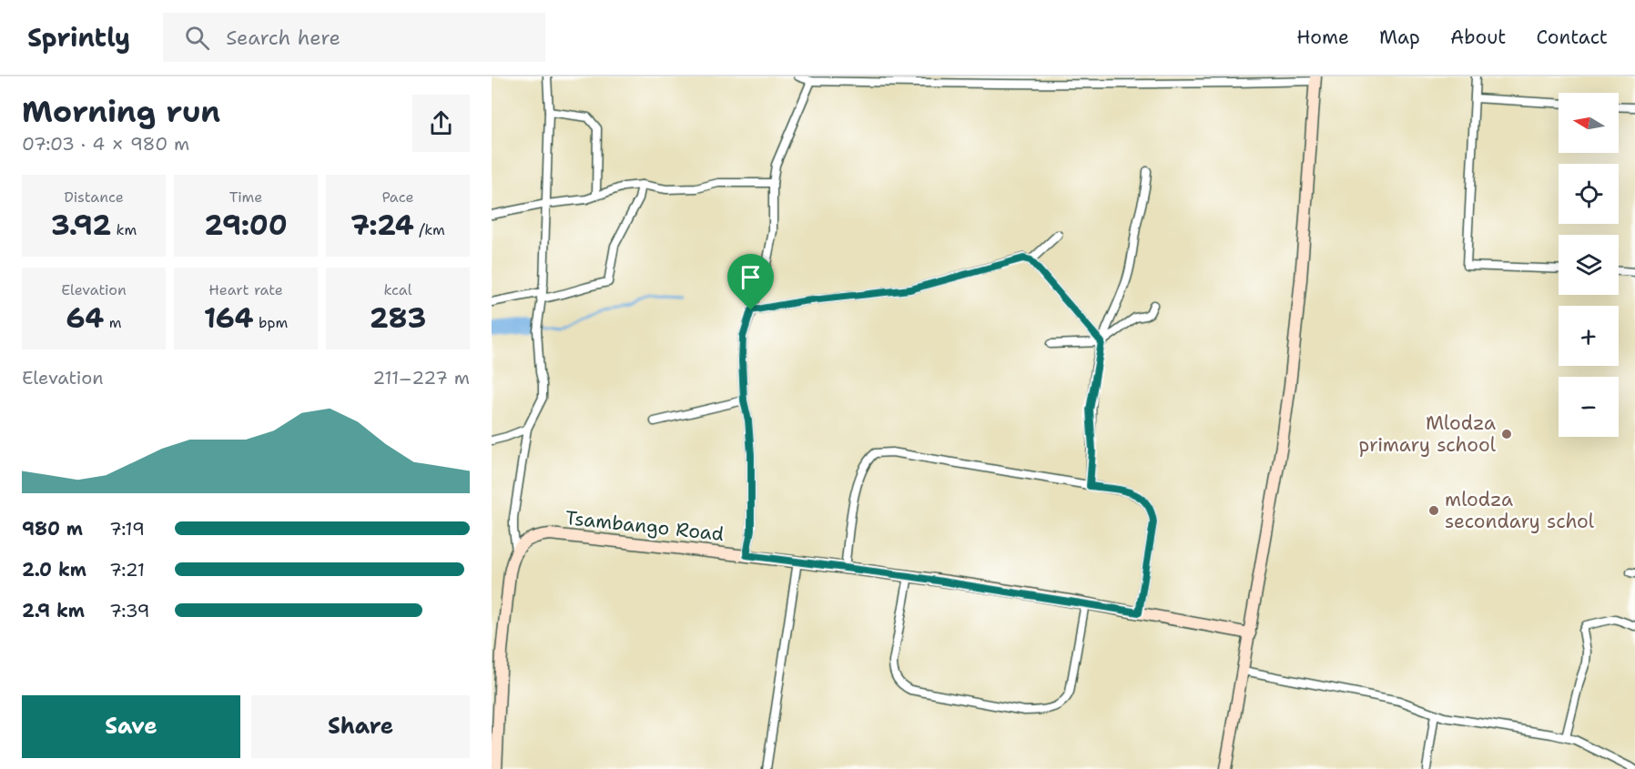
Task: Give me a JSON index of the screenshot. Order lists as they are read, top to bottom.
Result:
{
  "streets": {
    "street": ["Tsambango Road"]
  },
  "places": ["Mlodza primary school", "mlodza secondary schol"],
  "north": "left",
  "page": {
    "header": "Sprintly",
    "search": "Search here",
    "nav": [
      "Home",
      "Map",
      "About",
      "Contact"
    ],
    "heading": ["Morning run", "07:03 · 4 × 980 m"],
    "map_buttons": ["+", "−"],
    "stats": [
      ["Distance", "3.92 km"],
      ["Time", "29:00"],
      ["Pace", "7:24 /km"],
      ["Elevation", "64 m"],
      ["Heart rate", "164 bpm"],
      ["kcal", "283"]
    ],
    "chart": ["Elevation", "211–227 m"],
    "list": [
      {
        "name": "980 m",
        "note": "7:19"
      },
      {
        "name": "2.0 km",
        "note": "7:21"
      },
      {
        "name": "2.9 km",
        "note": "7:39"
      }
    ],
    "buttons": ["Save", "Share"]
  }
}
